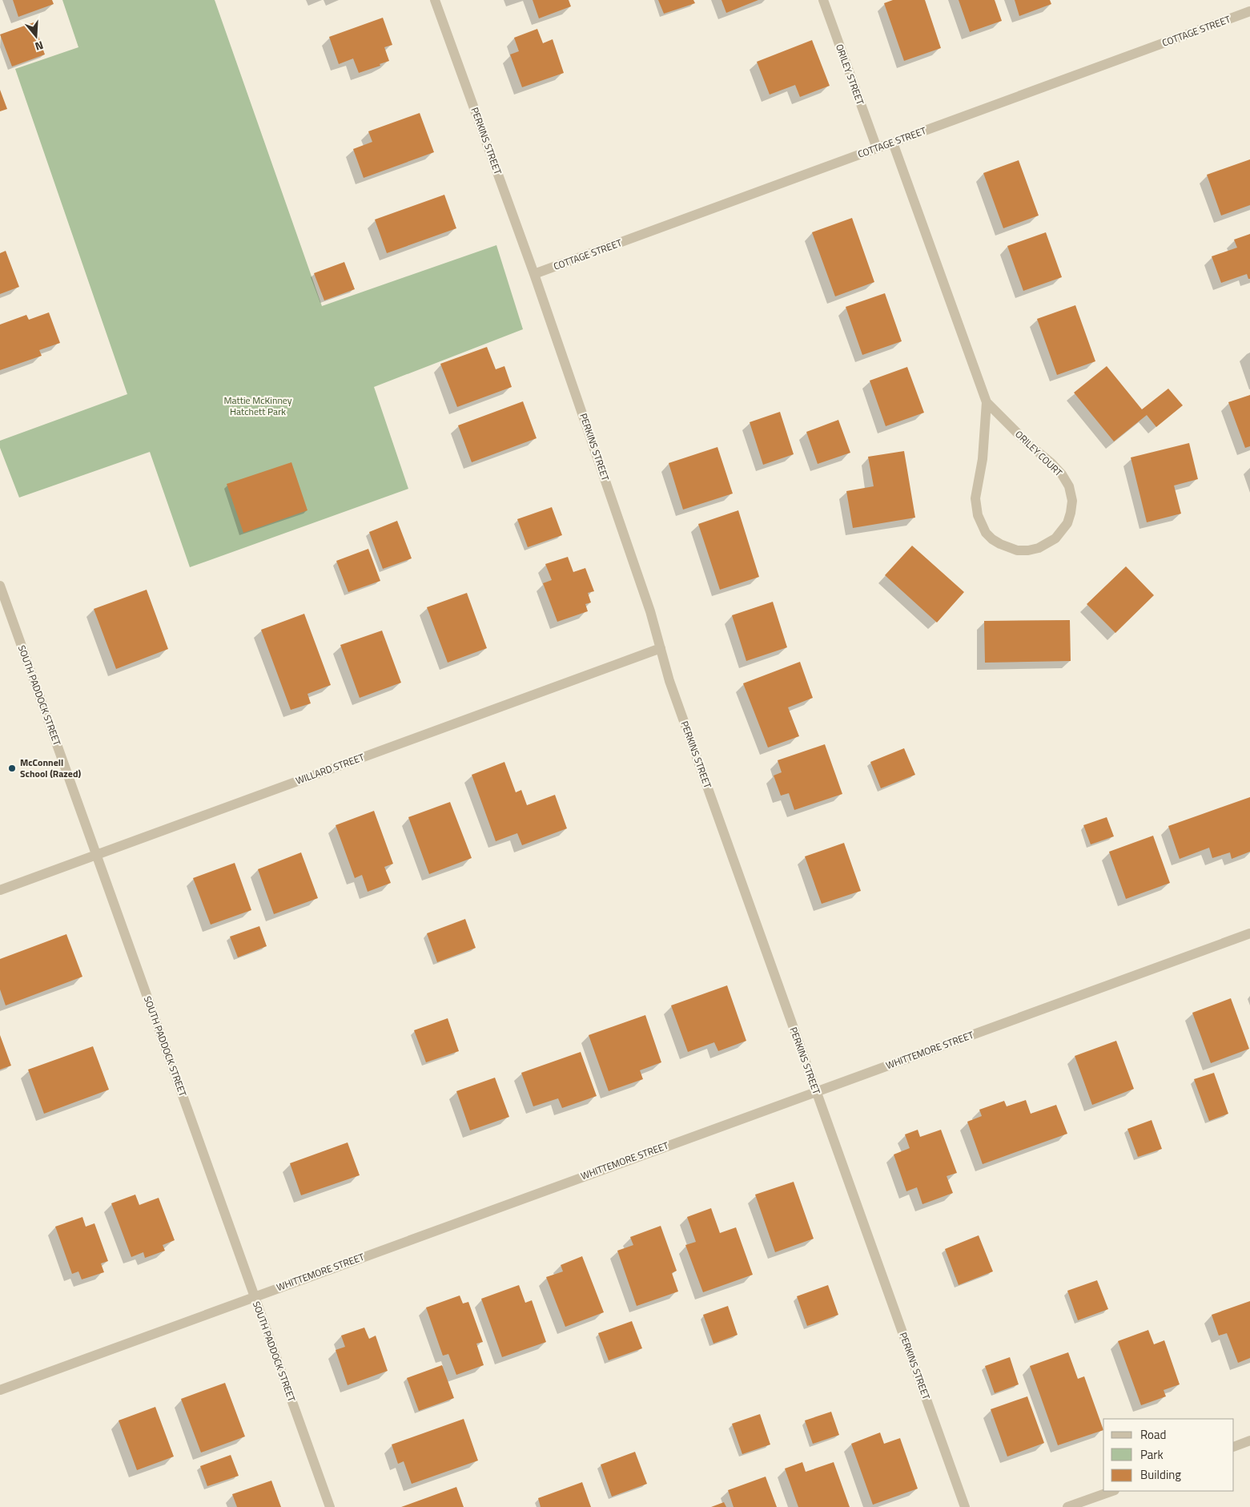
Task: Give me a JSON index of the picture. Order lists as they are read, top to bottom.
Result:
{
  "streets": {
    "street": [
      "COTTAGE STREET",
      "ORILEY STREET",
      "PERKINS STREET",
      "ORILEY COURT",
      "SOUTH PADDOCK STREET",
      "WILLARD STREET",
      "WHITTEMORE STREET"
    ]
  },
  "crossings": [
    ["COTTAGE STREET", "ORILEY STREET"],
    ["COTTAGE STREET", "PERKINS STREET"],
    ["COTTAGE STREET", "ORILEY COURT"],
    ["PERKINS STREET", "WILLARD STREET"],
    ["PERKINS STREET", "WHITTEMORE STREET"],
    ["SOUTH PADDOCK STREET", "WILLARD STREET"],
    ["SOUTH PADDOCK STREET", "WHITTEMORE STREET"]
  ],
  "parks": ["Mattie McKinney Hatchett Park"],
  "places": ["McConnell School (Razed)"],
  "legend": ["Road", "Park", "Building"],
  "north": "bottom"
}
